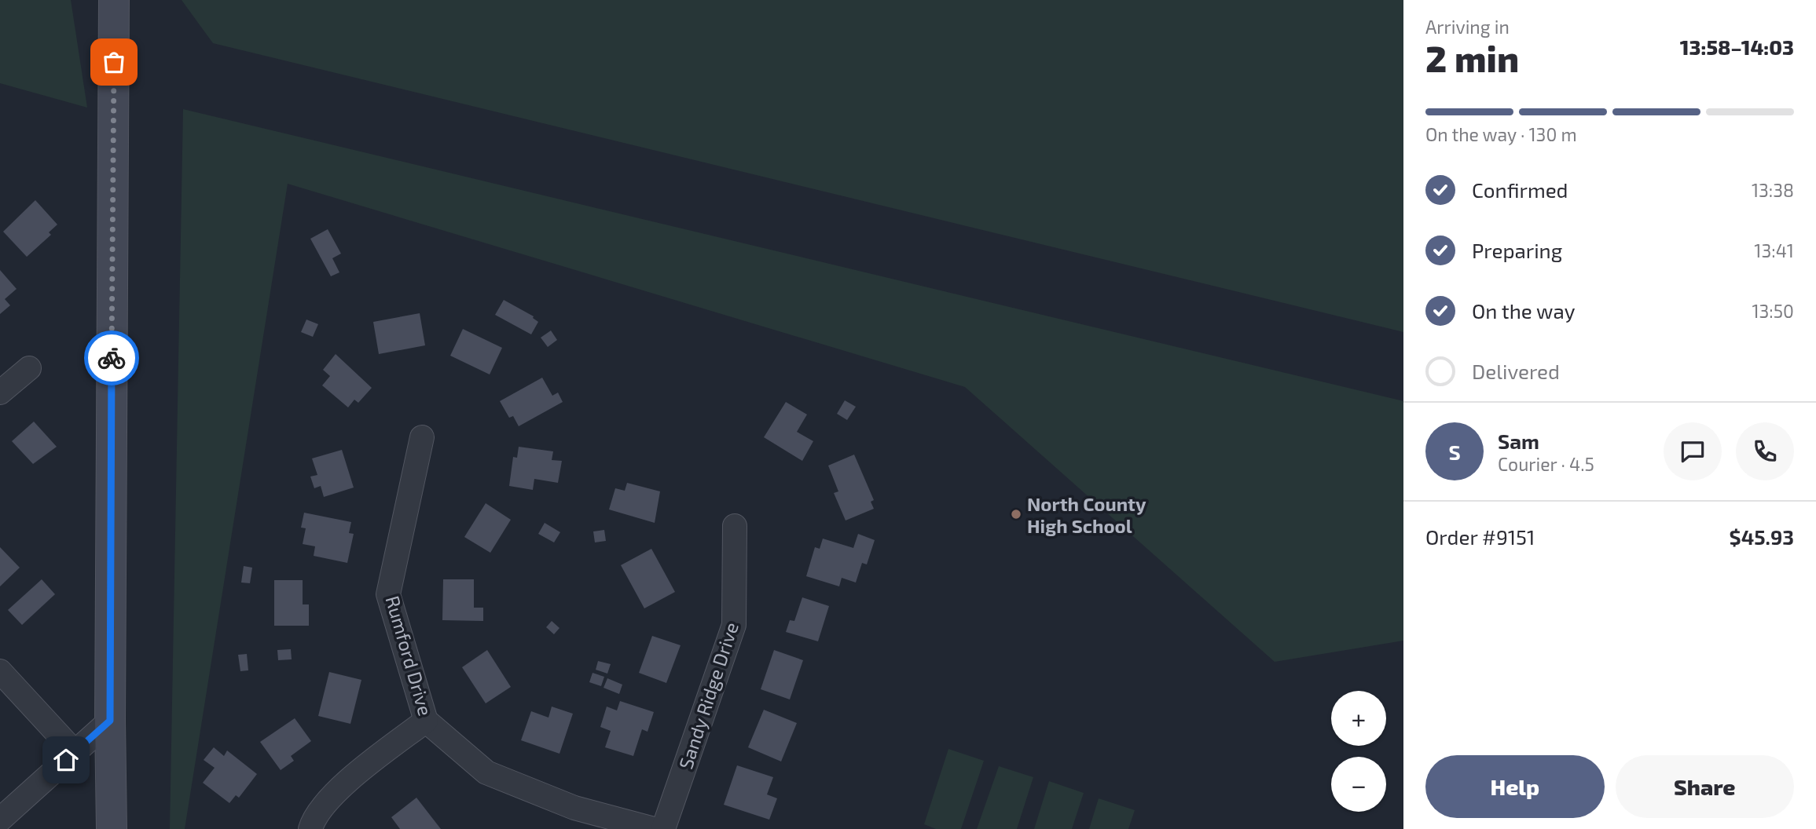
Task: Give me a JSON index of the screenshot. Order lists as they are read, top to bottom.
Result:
{
  "streets": {
    "street": ["Rumford Drive", "Sandy Ridge Drive"]
  },
  "places": ["North County High School"],
  "page": {
    "heading": ["2 min", "Arriving in", "13:58–14:03"],
    "panel": [
      "Sam",
      "Courier · 4.5",
      "Order #9151",
      "$45.93"
    ],
    "bar": "On the way · 130 m",
    "list": [
      ["Confirmed", "13:38"],
      ["Preparing", "13:41"],
      ["On the way", "13:50"],
      "Delivered"
    ],
    "round": "S",
    "map_buttons": ["+", "−"],
    "buttons": ["Help", "Share"]
  }
}
